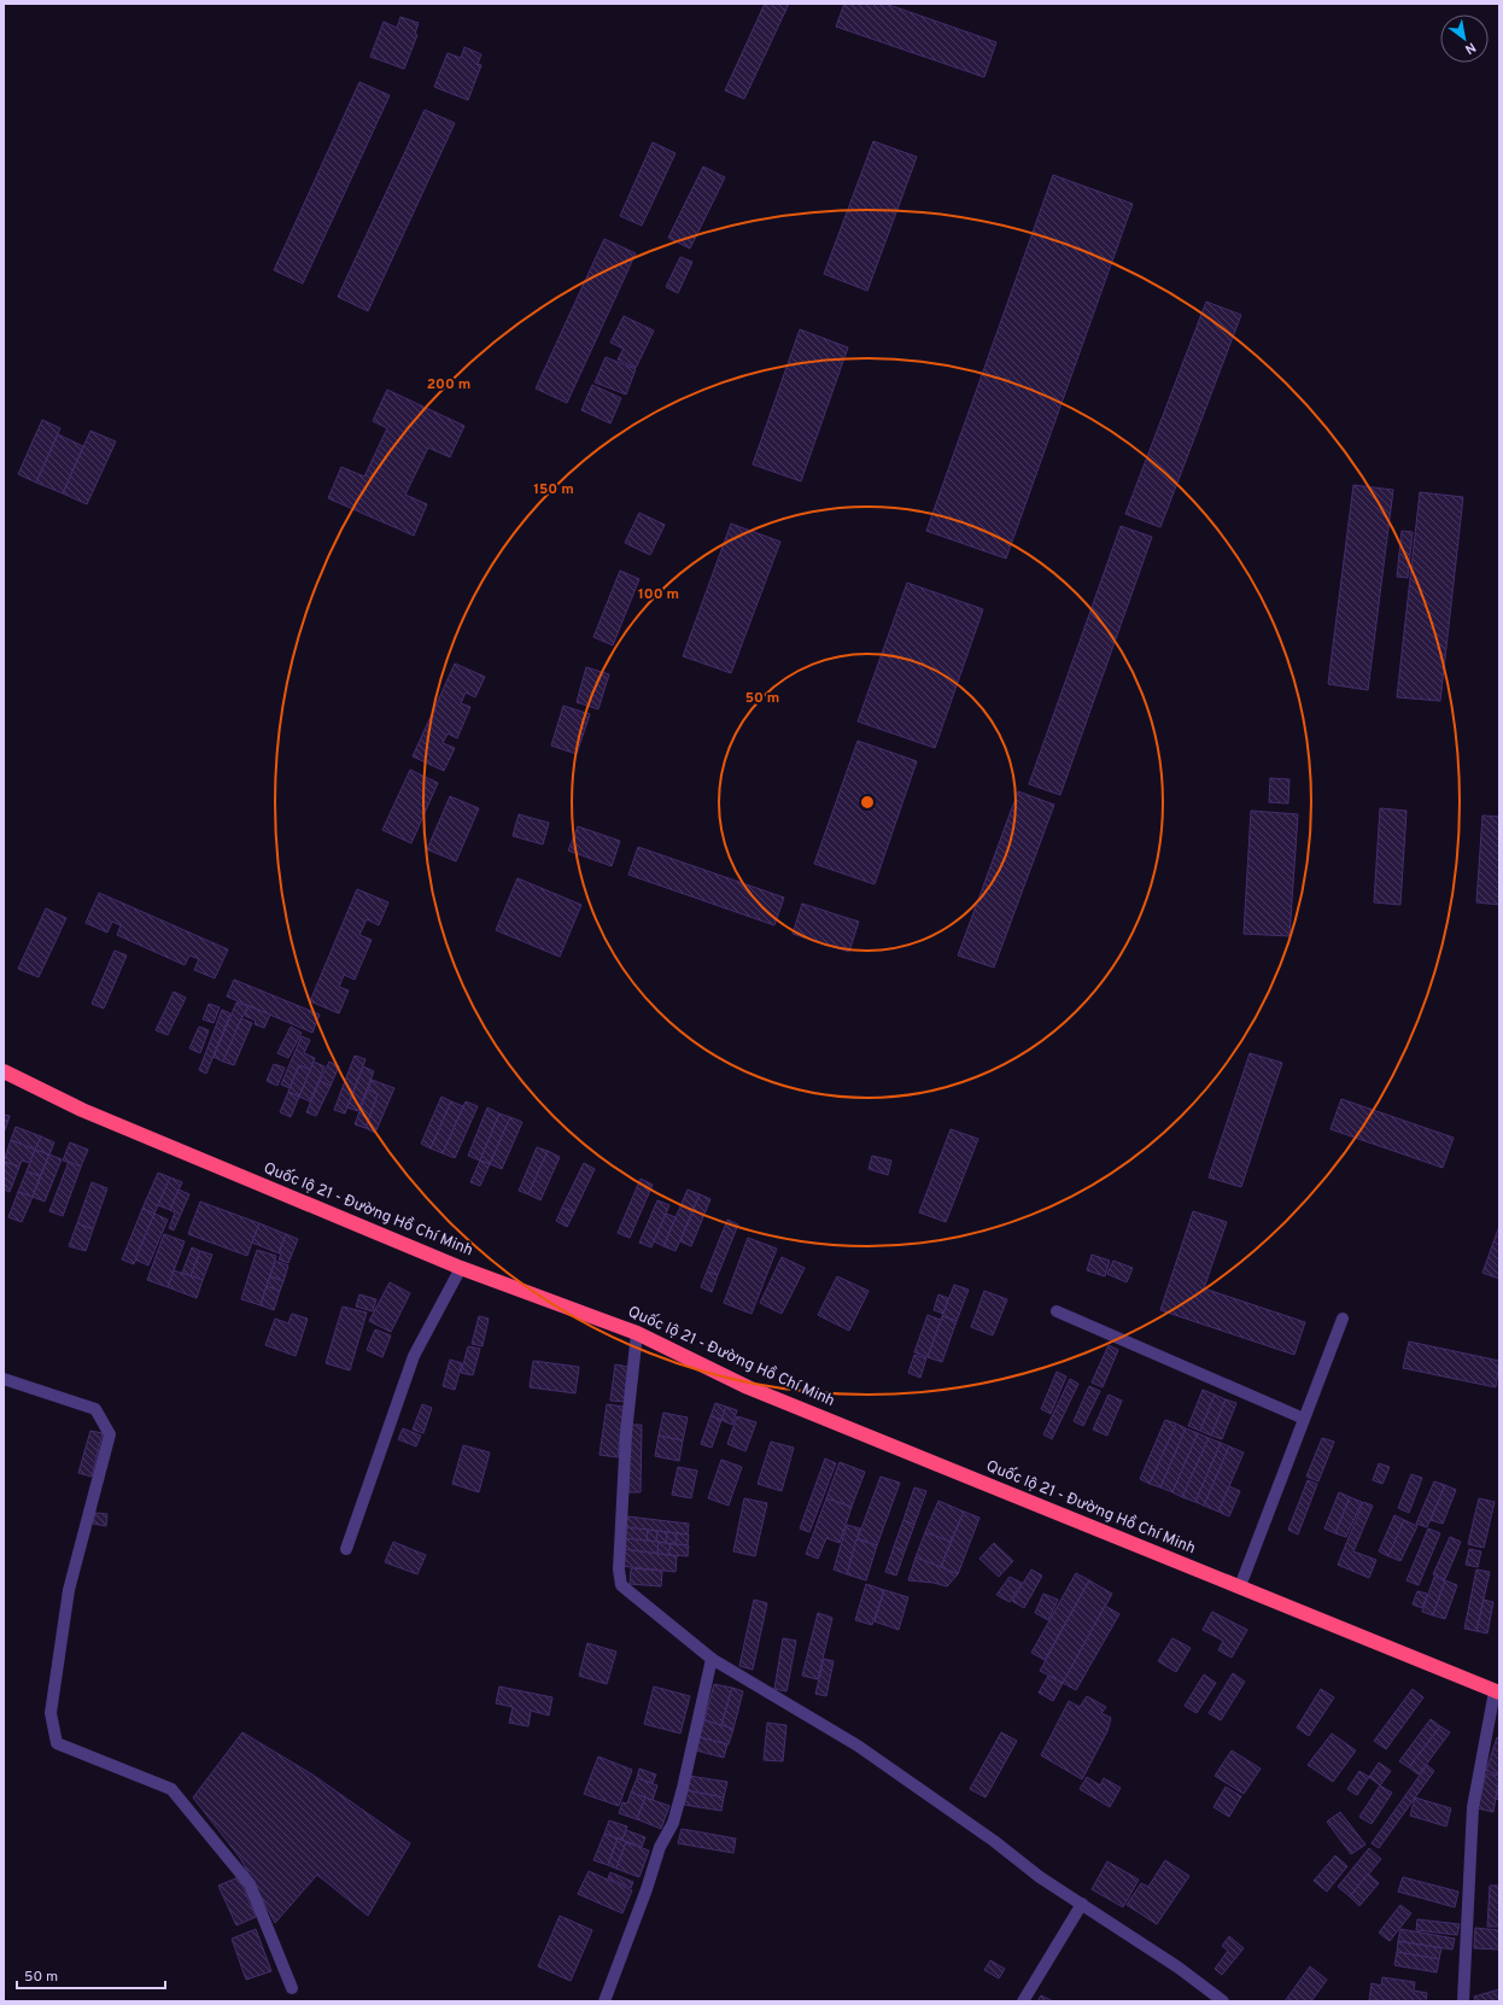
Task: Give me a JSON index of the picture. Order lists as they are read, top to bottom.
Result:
{
  "streets": {
    "highway": ["Quốc lộ 21 - Đường Hồ Chí Minh"]
  },
  "scale_bar": "50 m",
  "north": "bottom right",
  "rings": [
    "200 m",
    "150 m",
    "100 m",
    "50 m"
  ]
}
